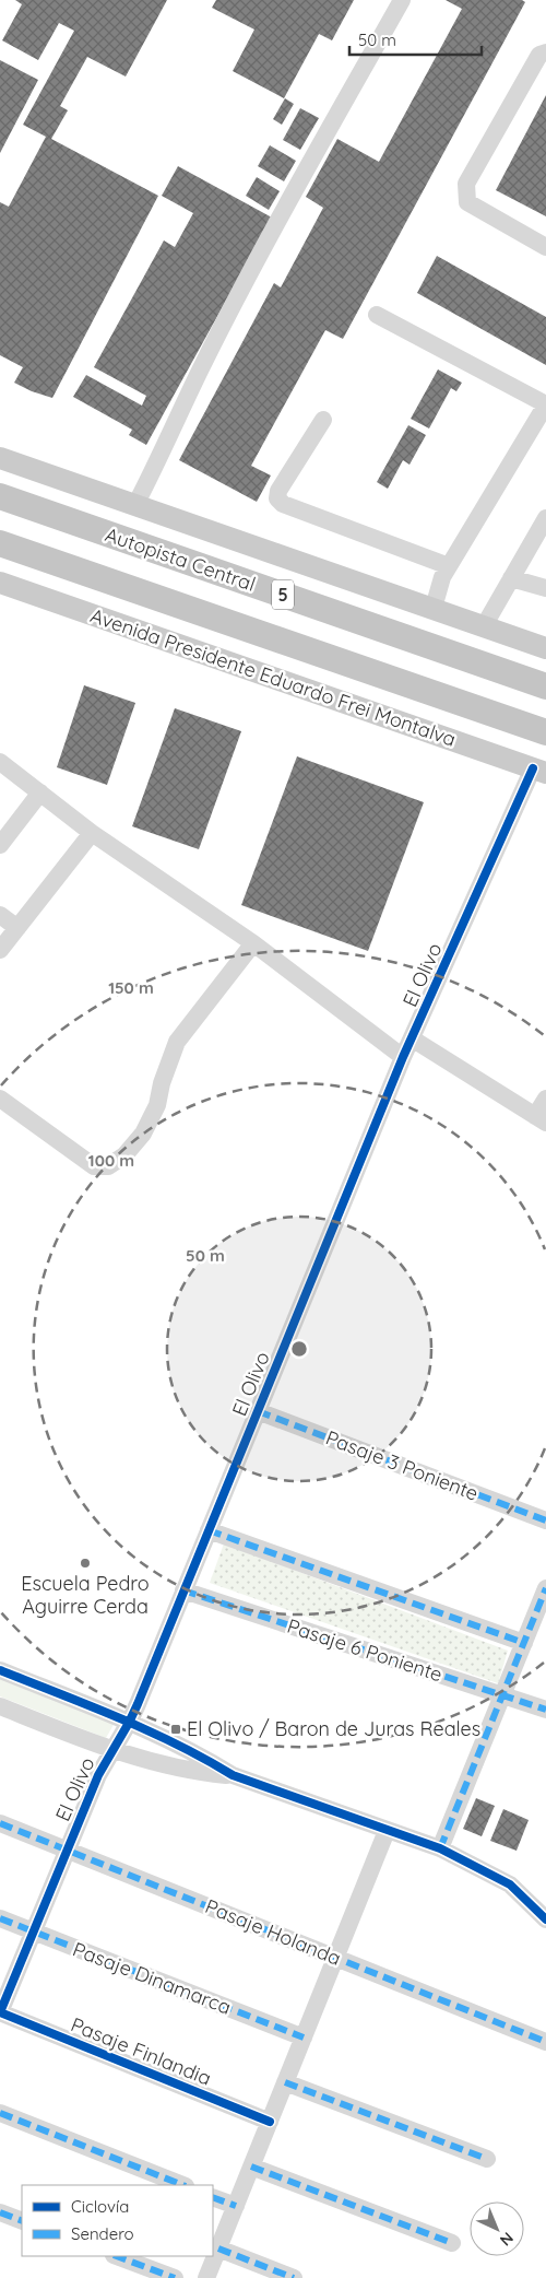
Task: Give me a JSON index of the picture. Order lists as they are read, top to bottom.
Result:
{
  "streets": {
    "highway": ["Autopista Central", "5"],
    "main road": ["Avenida Presidente Eduardo Frei Montalva"],
    "street": [
      "El Olivo",
      "Pasaje 3 Poniente",
      "Pasaje 6 Poniente",
      "Pasaje Holanda",
      "Pasaje Dinamarca",
      "Pasaje Finlandia"
    ]
  },
  "crossings": [
    ["Avenida Presidente Eduardo Frei Montalva", "El Olivo"],
    ["El Olivo", "Pasaje 3 Poniente"],
    ["El Olivo", "Pasaje 6 Poniente"],
    ["El Olivo", "Pasaje Holanda"],
    ["El Olivo", "Pasaje Dinamarca"],
    ["El Olivo", "Pasaje Finlandia"]
  ],
  "places": {
    "other": ["Escuela Pedro Aguirre Cerda"],
    "transit": ["El Olivo / Baron de Juras Reales"]
  },
  "legend": ["Ciclovía", "Sendero"],
  "scale_bar": "50 m",
  "north": "bottom right",
  "rings": ["150 m", "100 m", "50 m"]
}
